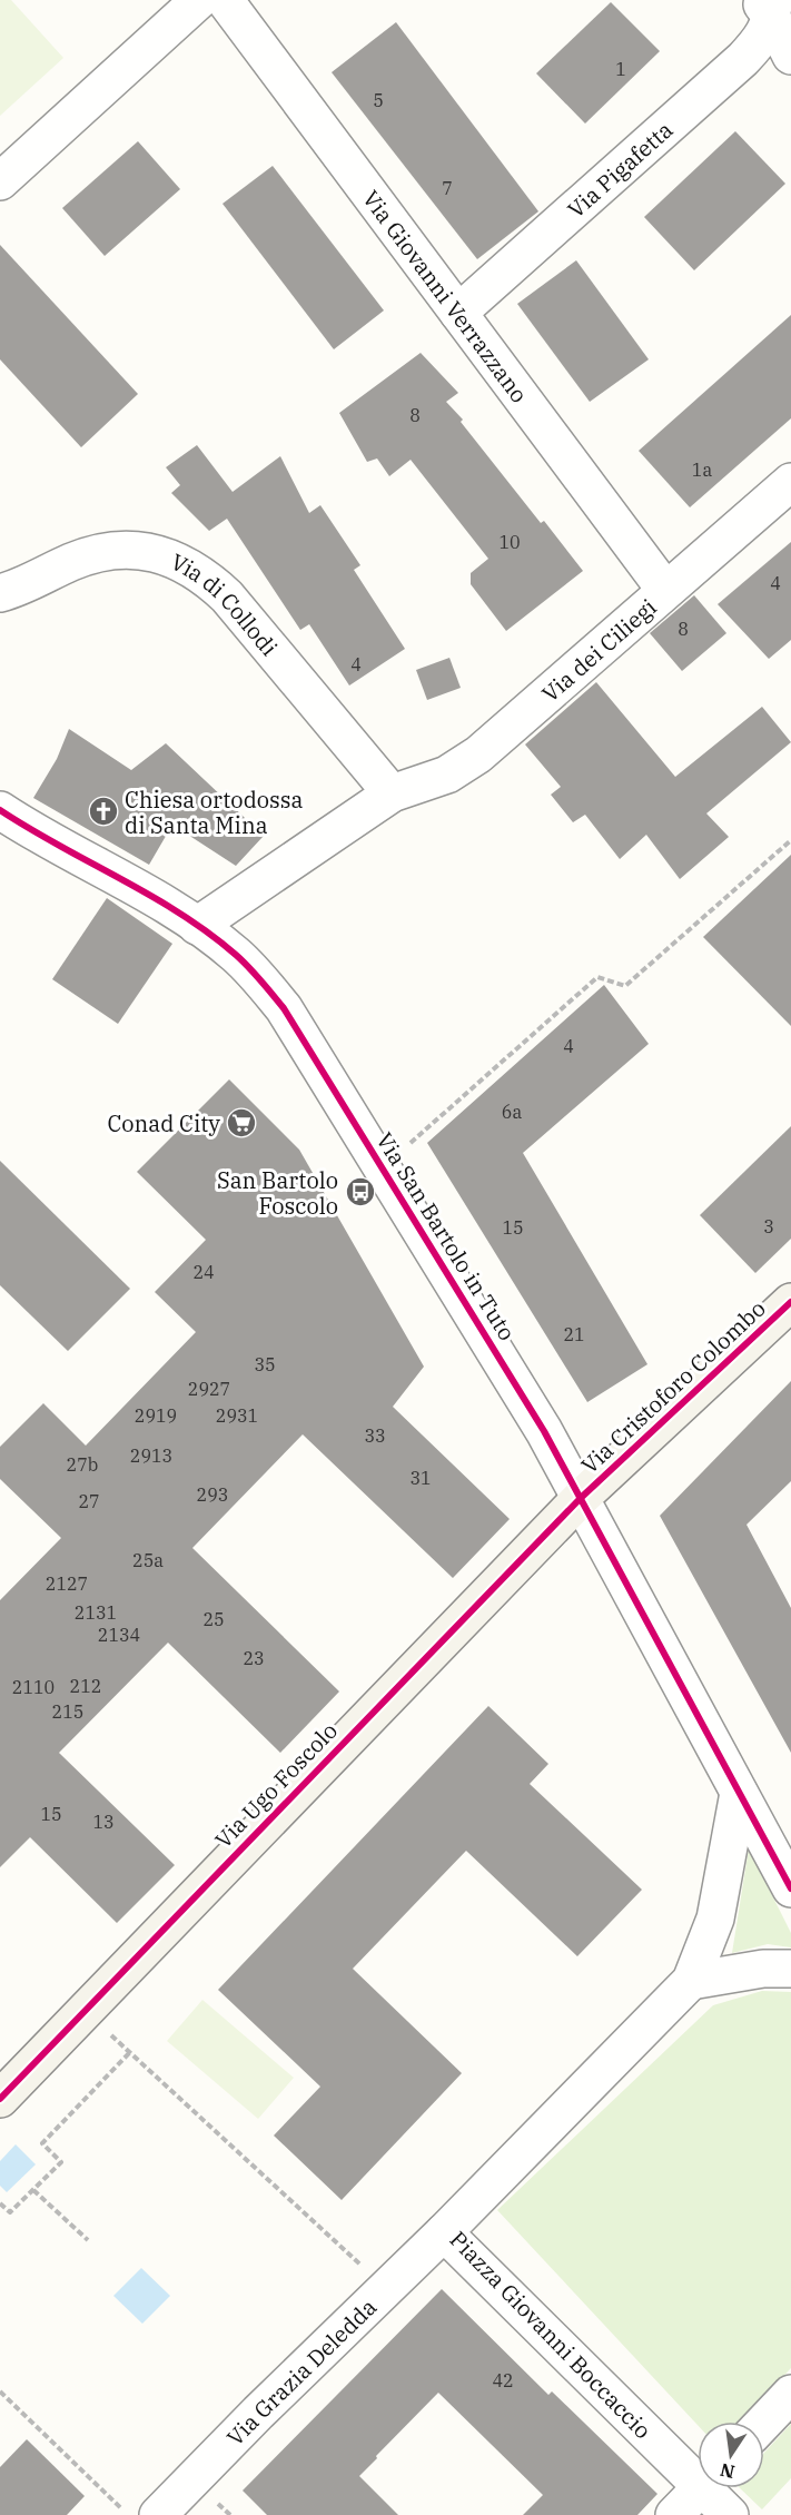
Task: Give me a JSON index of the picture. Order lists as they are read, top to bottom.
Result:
{
  "streets": {
    "street": [
      "Via Pigafetta",
      "Via Giovanni Verrazzano",
      "Via di Collodi",
      "Via dei Ciliegi",
      "Via San Bartolo in Tuto",
      "Via Cristoforo Colombo",
      "Via Ugo Foscolo",
      "Piazza Giovanni Boccaccio",
      "Via Grazia Deledda"
    ]
  },
  "crossings": [
    ["Via Pigafetta", "Via Giovanni Verrazzano"],
    ["Via Giovanni Verrazzano", "Via dei Ciliegi"],
    ["Via di Collodi", "Via dei Ciliegi"],
    ["Via dei Ciliegi", "Via San Bartolo in Tuto"],
    ["Via San Bartolo in Tuto", "Via Cristoforo Colombo"],
    ["Via San Bartolo in Tuto", "Via Ugo Foscolo"],
    ["Via San Bartolo in Tuto", "Piazza Giovanni Boccaccio"],
    ["Via Cristoforo Colombo", "Via Ugo Foscolo"],
    ["Piazza Giovanni Boccaccio", "Via Grazia Deledda"]
  ],
  "places": {
    "church": ["Chiesa ortodossa di Santa Mina"],
    "supermarket": ["Conad City"],
    "bus stop": ["San Bartolo Foscolo"]
  },
  "house_numbers": [
    "1",
    "5",
    "7",
    "8",
    "1a",
    "10",
    "4",
    "8",
    "4",
    "4",
    "6a",
    "3",
    "15",
    "24",
    "21",
    "35",
    "2927",
    "2919",
    "2931",
    "33",
    "2913",
    "27b",
    "31",
    "293",
    "27",
    "25a",
    "2127",
    "2131",
    "25",
    "2134",
    "23",
    "212",
    "2110",
    "215",
    "15",
    "13",
    "42"
  ],
  "north": "bottom"
}
